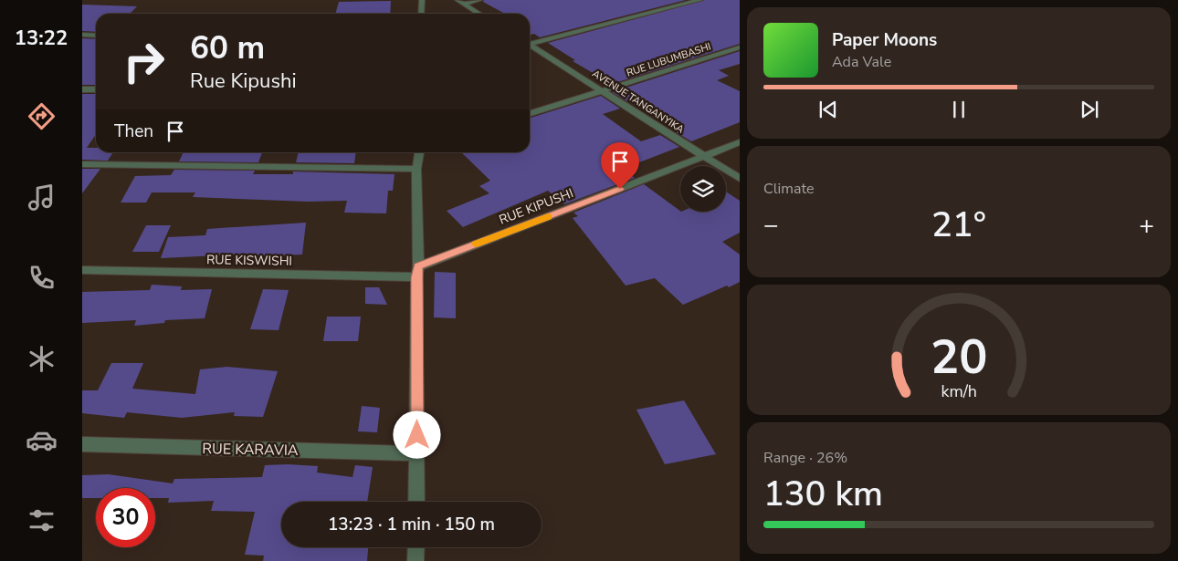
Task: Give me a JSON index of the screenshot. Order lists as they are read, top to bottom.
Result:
{
  "streets": {
    "street": [
      "RUE LUBUMBASHI",
      "AVENUE TANGANYIKA",
      "RUE KIPUSHI",
      "RUE KISWISHI",
      "RUE KARAVIA"
    ]
  },
  "crossings": [
    ["RUE LUBUMBASHI", "AVENUE TANGANYIKA"],
    ["AVENUE TANGANYIKA", "RUE KIPUSHI"],
    ["RUE KIPUSHI", "RUE KISWISHI"]
  ],
  "page": {
    "tabs": "13:22",
    "turn": ["60 m", "Rue Kipushi"],
    "song": ["Paper Moons", "Ada Vale"],
    "then": "Then",
    "tile": [
      "Climate",
      ["Range · 26%", "130 km"]
    ],
    "heat": ["−", "21°", "+"],
    "limit": "30",
    "trip": "13:23 · 1 min · 150 m",
    "gauge": ["20", "km/h"]
  }
}
